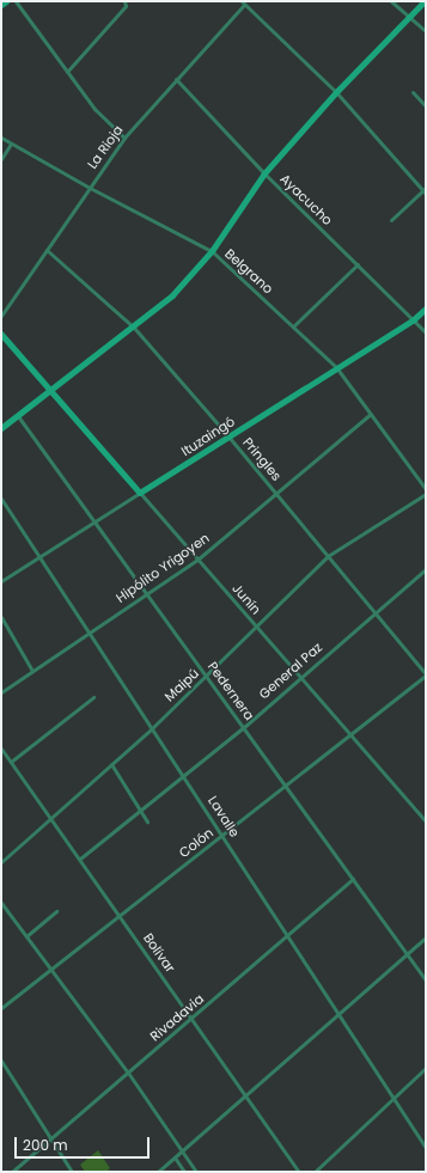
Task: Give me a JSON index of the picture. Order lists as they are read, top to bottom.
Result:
{
  "streets": {
    "street": [
      "La Rioja",
      "Ayacucho",
      "Belgrano",
      "Ituzaingó",
      "Pringles",
      "Hipólito Yrigoyen",
      "Junín",
      "General Paz",
      "Maipú",
      "Pedernera",
      "Lavalle",
      "Colón",
      "Bolívar",
      "Rivadavia"
    ]
  },
  "crossings": [
    ["La Rioja", "Ayacucho"],
    ["La Rioja", "Belgrano"],
    ["La Rioja", "Pringles"],
    ["Ayacucho", "Ituzaingó"],
    ["Belgrano", "Ituzaingó"],
    ["Belgrano", "Hipólito Yrigoyen"],
    ["Ituzaingó", "Pringles"],
    ["Ituzaingó", "Junín"],
    ["Ituzaingó", "Pedernera"],
    ["Ituzaingó", "Lavalle"],
    ["Pringles", "Hipólito Yrigoyen"],
    ["Pringles", "General Paz"],
    ["Pringles", "Maipú"],
    ["Pringles", "Colón"],
    ["Hipólito Yrigoyen", "Junín"],
    ["Hipólito Yrigoyen", "Pedernera"],
    ["Hipólito Yrigoyen", "Lavalle"],
    ["Junín", "General Paz"],
    ["Junín", "Maipú"],
    ["Junín", "Colón"],
    ["General Paz", "Pedernera"],
    ["General Paz", "Lavalle"],
    ["General Paz", "Bolívar"],
    ["Maipú", "Pedernera"],
    ["Maipú", "Lavalle"],
    ["Maipú", "Bolívar"],
    ["Pedernera", "Colón"],
    ["Pedernera", "Rivadavia"],
    ["Lavalle", "Colón"],
    ["Lavalle", "Rivadavia"],
    ["Colón", "Bolívar"],
    ["Bolívar", "Rivadavia"]
  ],
  "scale_bar": "200 m"
}
